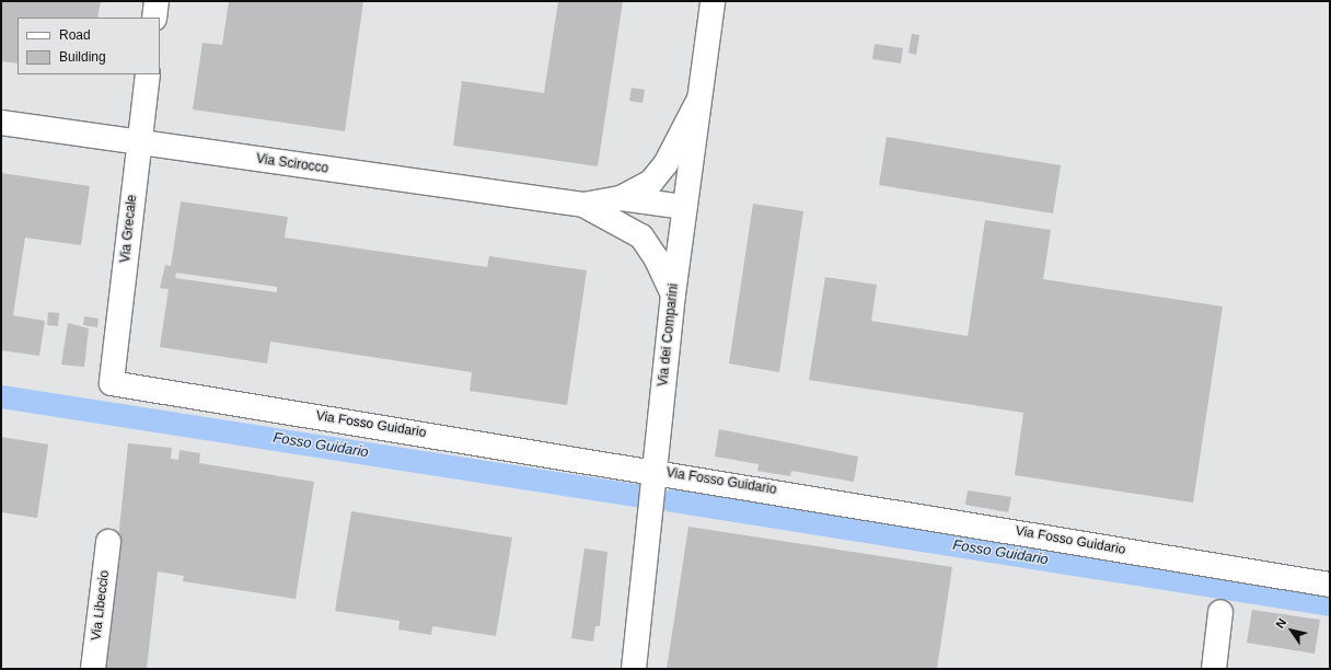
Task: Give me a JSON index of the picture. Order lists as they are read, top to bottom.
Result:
{
  "streets": {
    "street": [
      "Via Scirocco",
      "Via Grecale",
      "Via dei Comparini",
      "Via Fosso Guidario",
      "Via Libeccio"
    ]
  },
  "crossings": [
    ["Via Scirocco", "Via Grecale"],
    ["Via Scirocco", "Via dei Comparini"],
    ["Via Grecale", "Via Fosso Guidario"],
    ["Via dei Comparini", "Via Fosso Guidario"]
  ],
  "water": ["Fosso Guidario"],
  "legend": ["Road", "Building"],
  "north": "top left"
}
